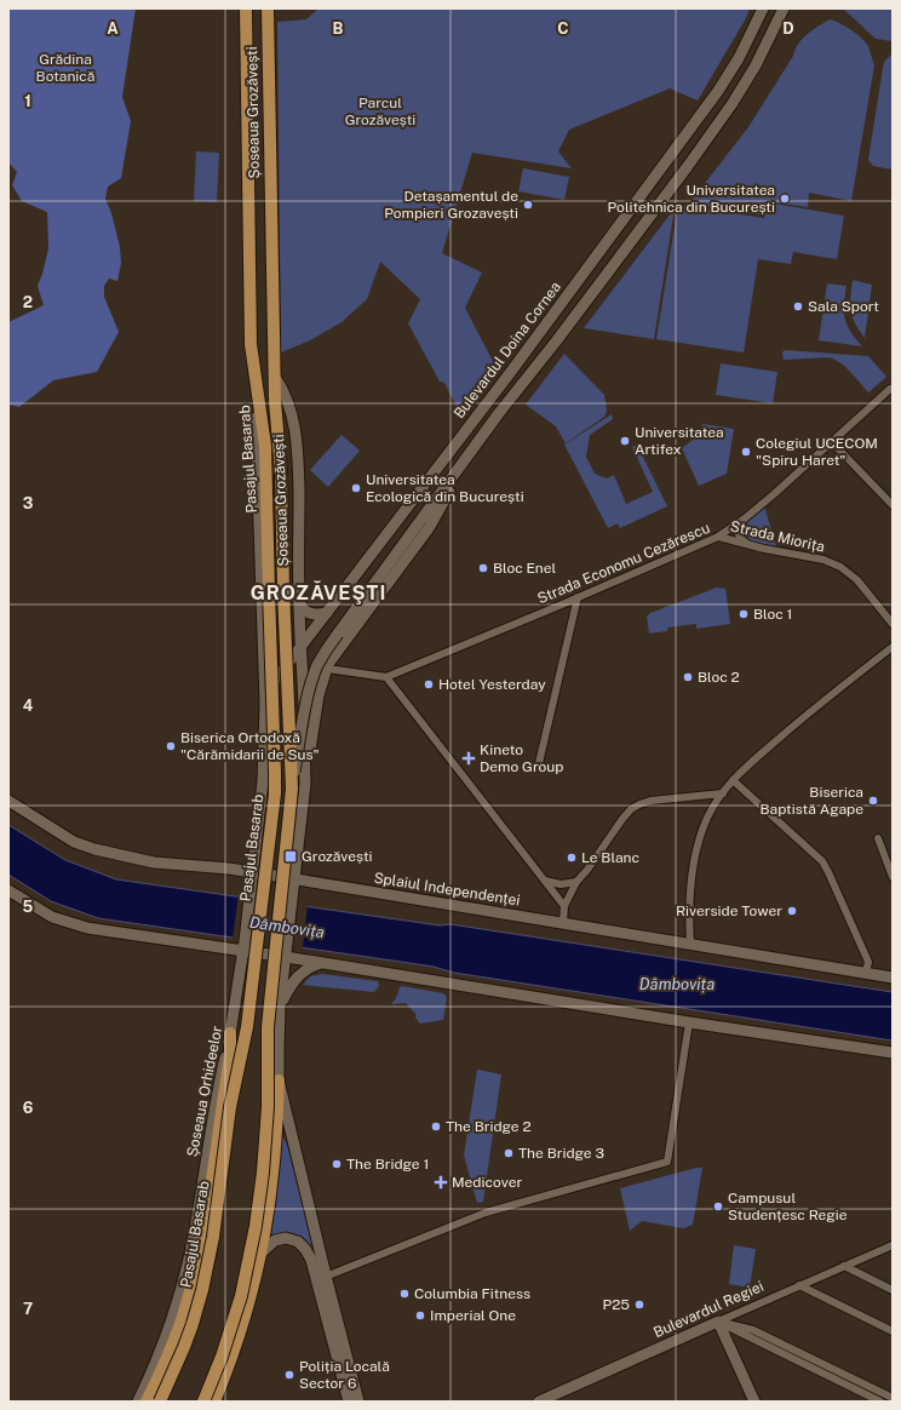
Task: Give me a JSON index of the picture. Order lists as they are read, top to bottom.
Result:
{
  "streets": {
    "main road": [
      "Șoseaua Grozăvești",
      "Bulevardul Doina Cornea",
      "Pasajul Basarab",
      "Splaiul Independenței",
      "Șoseaua Orhideelor",
      "Bulevardul Regiei"
    ],
    "street": ["Strada Miorița", "Strada Economu Cezărescu"]
  },
  "crossings": [
    ["Șoseaua Grozăvești", "Bulevardul Doina Cornea"],
    ["Șoseaua Grozăvești", "Pasajul Basarab"],
    ["Șoseaua Grozăvești", "Splaiul Independenței"],
    ["Șoseaua Grozăvești", "Șoseaua Orhideelor"],
    ["Strada Miorița", "Strada Economu Cezărescu"]
  ],
  "districts": ["GROZĂVEŞTI"],
  "water": ["Dâmbovița"],
  "parks": ["Grădina Botanică", "Parcul Grozăvești"],
  "places": {
    "other": [
      "Universitatea Politehnica din București",
      "Detașamentul de Pompieri Grozavești",
      "Sala Sport",
      "Universitatea Artifex",
      "Colegiul UCECOM \"Spiru Haret\"",
      "Universitatea Ecologică din București",
      "Bloc Enel",
      "Bloc 1",
      "Bloc 2",
      "Hotel Yesterday",
      "Biserica Ortodoxă \"Cărămidarii de Sus\"",
      "Biserica Baptistă Agape",
      "Le Blanc",
      "Riverside Tower",
      "The Bridge 2",
      "The Bridge 3",
      "The Bridge 1",
      "Campusul Studențesc Regie",
      "Columbia Fitness",
      "P25",
      "Imperial One",
      "Poliția Locală Sector 6"
    ],
    "health": ["Kineto Demo Group", "Medicover"],
    "transit": ["Grozăvești"]
  },
  "grid": {
    "columns": [
      "A",
      "B",
      "C",
      "D"
    ],
    "rows": [
      "1",
      "2",
      "3",
      "4",
      "5",
      "6",
      "7"
    ]
  }
}
